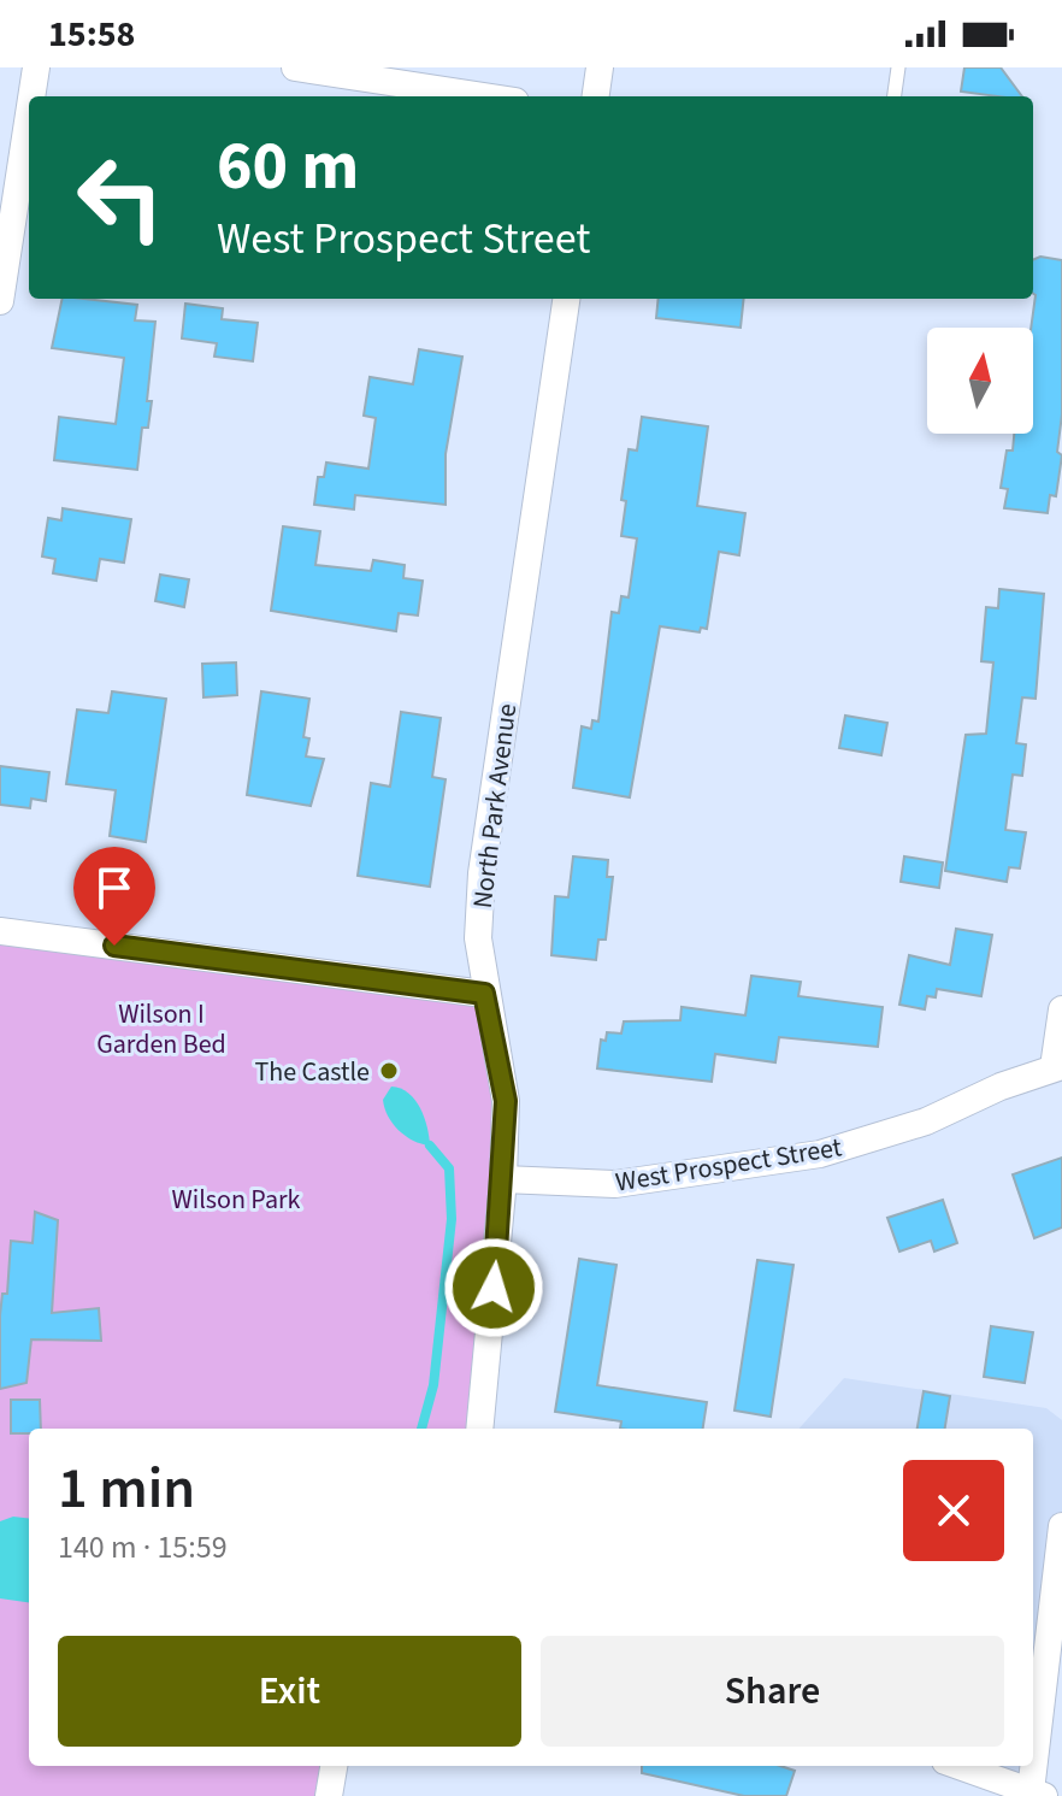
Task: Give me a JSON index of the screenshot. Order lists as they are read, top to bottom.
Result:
{
  "streets": {
    "street": ["North Park Avenue", "West Prospect Street"]
  },
  "crossings": [
    ["North Park Avenue", "West Prospect Street"]
  ],
  "parks": ["Wilson I Garden Bed", "Wilson Park"],
  "places": ["The Castle"],
  "north": "top",
  "page": {
    "status": "15:58",
    "turn": ["60 m", "West Prospect Street"],
    "heading": ["1 min", "140 m · 15:59"],
    "buttons": ["Exit", "Share"]
  }
}
